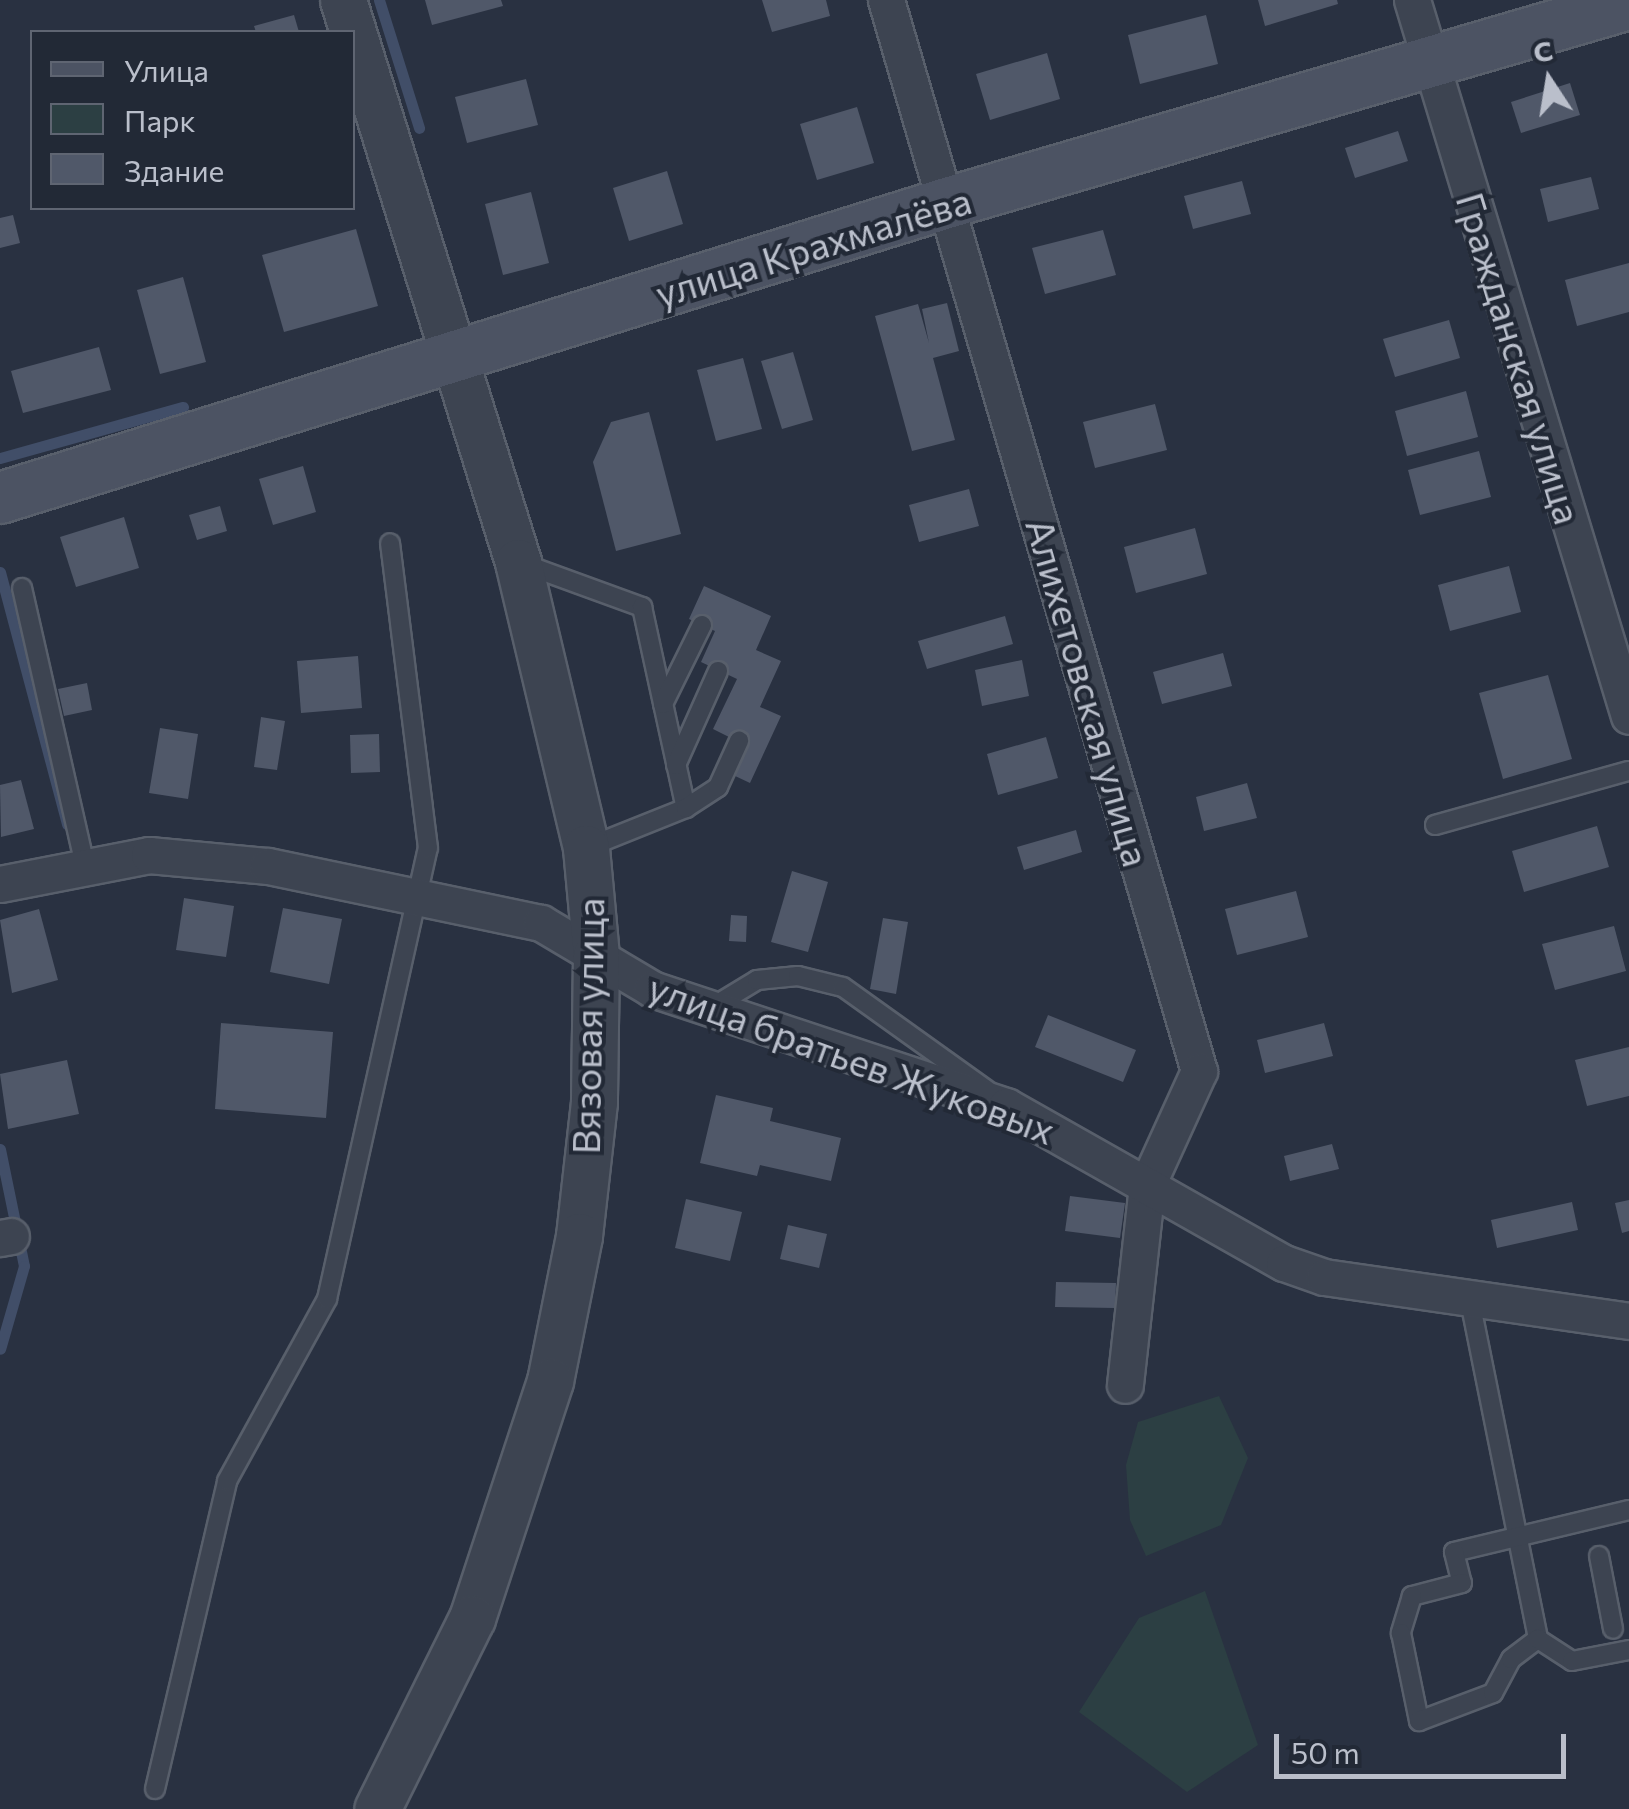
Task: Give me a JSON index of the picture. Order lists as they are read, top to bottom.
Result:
{
  "streets": {
    "main road": ["улица Крахмалёва"],
    "street": [
      "Гражданская улица",
      "Алихетовская улица",
      "Вязовая улица",
      "улица братьев Жуковых"
    ]
  },
  "crossings": [
    ["улица Крахмалёва", "Гражданская улица"],
    ["улица Крахмалёва", "Алихетовская улица"],
    ["улица Крахмалёва", "Вязовая улица"],
    ["Алихетовская улица", "улица братьев Жуковых"],
    ["Вязовая улица", "улица братьев Жуковых"]
  ],
  "legend": ["Улица", "Парк", "Здание"],
  "scale_bar": "50 m",
  "north": "top"
}
